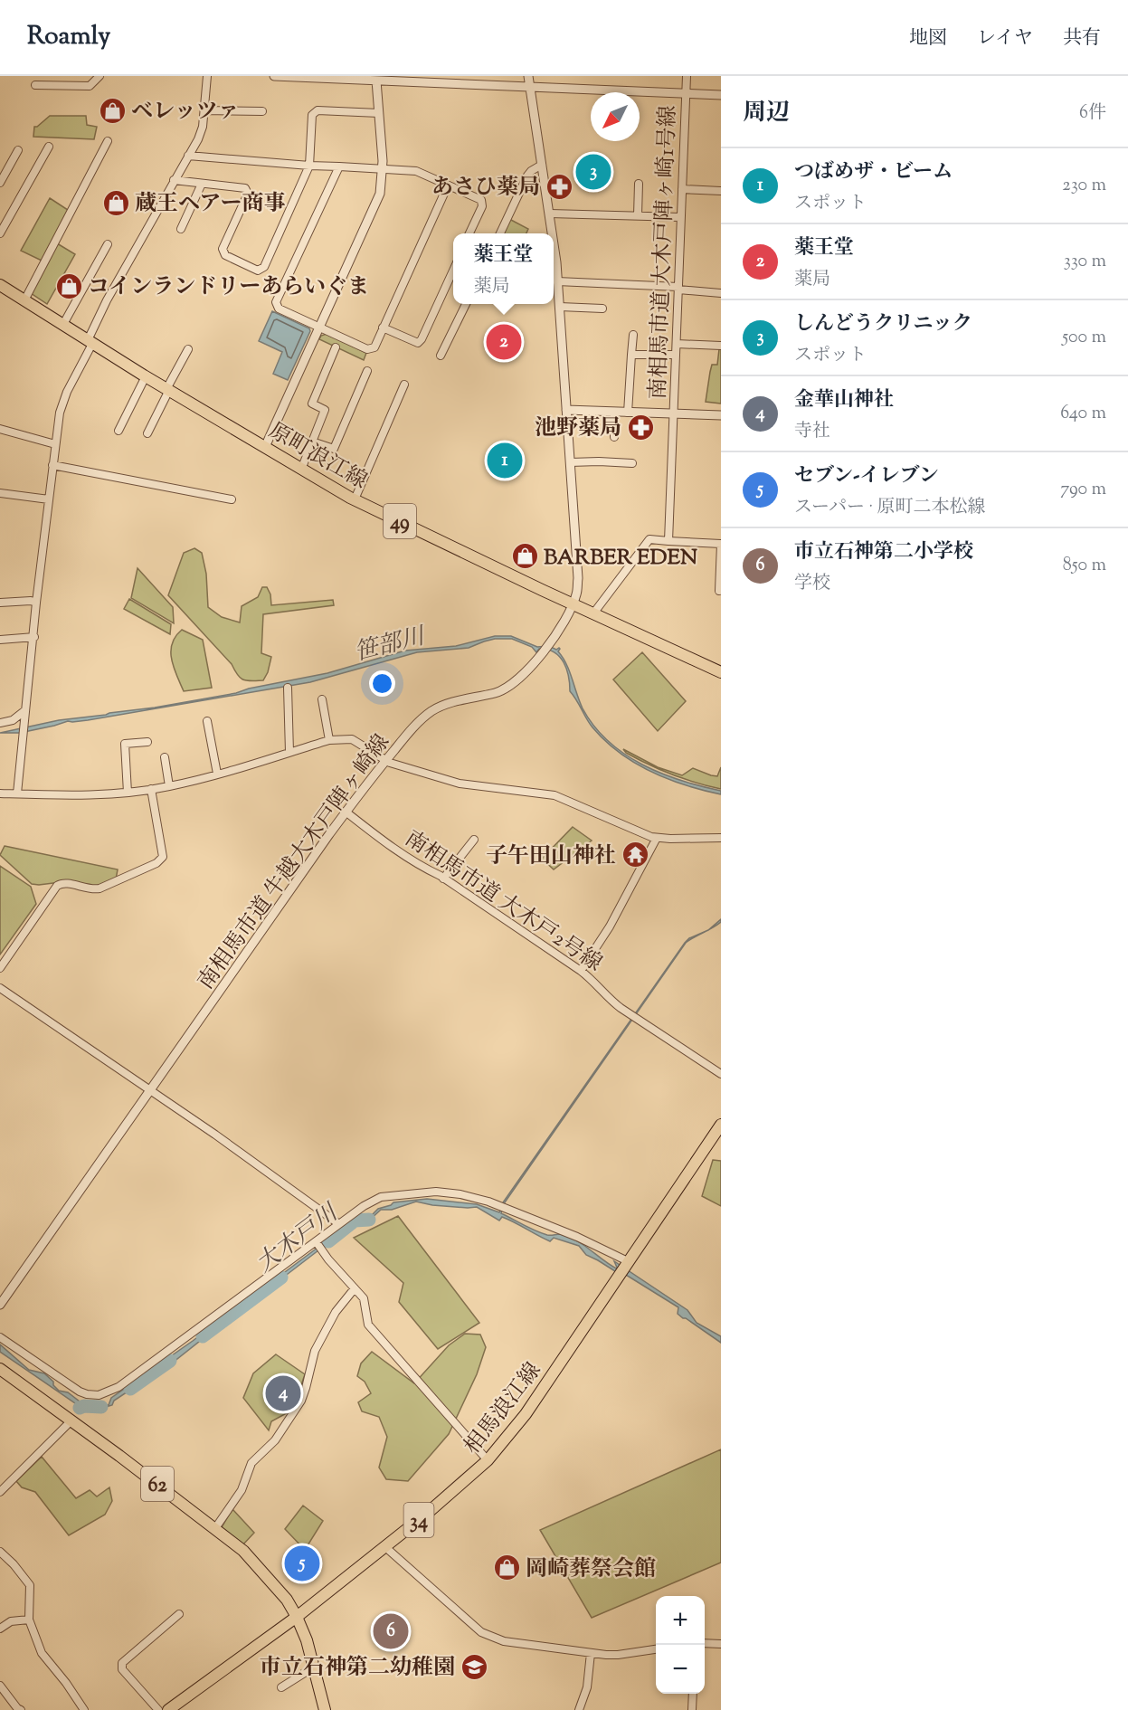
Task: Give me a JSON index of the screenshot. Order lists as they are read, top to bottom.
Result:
{
  "streets": {
    "main road": [
      "原町浪江線",
      "49",
      "相馬浪江線",
      "62",
      "34"
    ],
    "street": ["南相馬市道 大木戸陣ヶ崎1号線", "南相馬市道 牛越大木戸陣ヶ崎線", "南相馬市道 大木戸2号線"]
  },
  "crossings": [
    ["原町浪江線", "南相馬市道 牛越大木戸陣ヶ崎線"],
    ["南相馬市道 牛越大木戸陣ヶ崎線", "南相馬市道 大木戸2号線"],
    ["相馬浪江線", "62"]
  ],
  "water": ["笹部川", "大木戸川"],
  "places": {
    "shop": [
      "ベレッツァ",
      "蔵王ヘアー商事",
      "コインランドリーあらいぐま",
      "BARBER EDEN",
      "岡崎葬祭会館"
    ],
    "pharmacy": ["あさひ薬局", "池野薬局"],
    "temple": ["子午田山神社"],
    "school or university": ["市立石神第二幼稚園"]
  },
  "north": "bottom left",
  "page": {
    "header": "Roamly",
    "nav": ["地図", "レイヤ", "共有"],
    "heading": ["周辺", "6件"],
    "list": [
      {
        "mark": "1",
        "name": "つばめザ・ビーム",
        "note": "スポット",
        "value": "230 m"
      },
      {
        "mark": "2",
        "name": "薬王堂",
        "note": "薬局",
        "value": "330 m"
      },
      {
        "mark": "3",
        "name": "しんどうクリニック",
        "note": "スポット",
        "value": "500 m"
      },
      {
        "mark": "4",
        "name": "金華山神社",
        "note": "寺社",
        "value": "640 m"
      },
      {
        "mark": "5",
        "name": "セブン-イレブン",
        "note": "スーパー · 原町二本松線",
        "value": "790 m"
      },
      {
        "mark": "6",
        "name": "市立石神第二小学校",
        "note": "学校",
        "value": "850 m"
      }
    ],
    "pins": [
      "3",
      "2",
      "1",
      "4",
      "5",
      "6"
    ],
    "popup": ["薬王堂", "薬局"],
    "map_buttons": ["+", "−"]
  }
}
